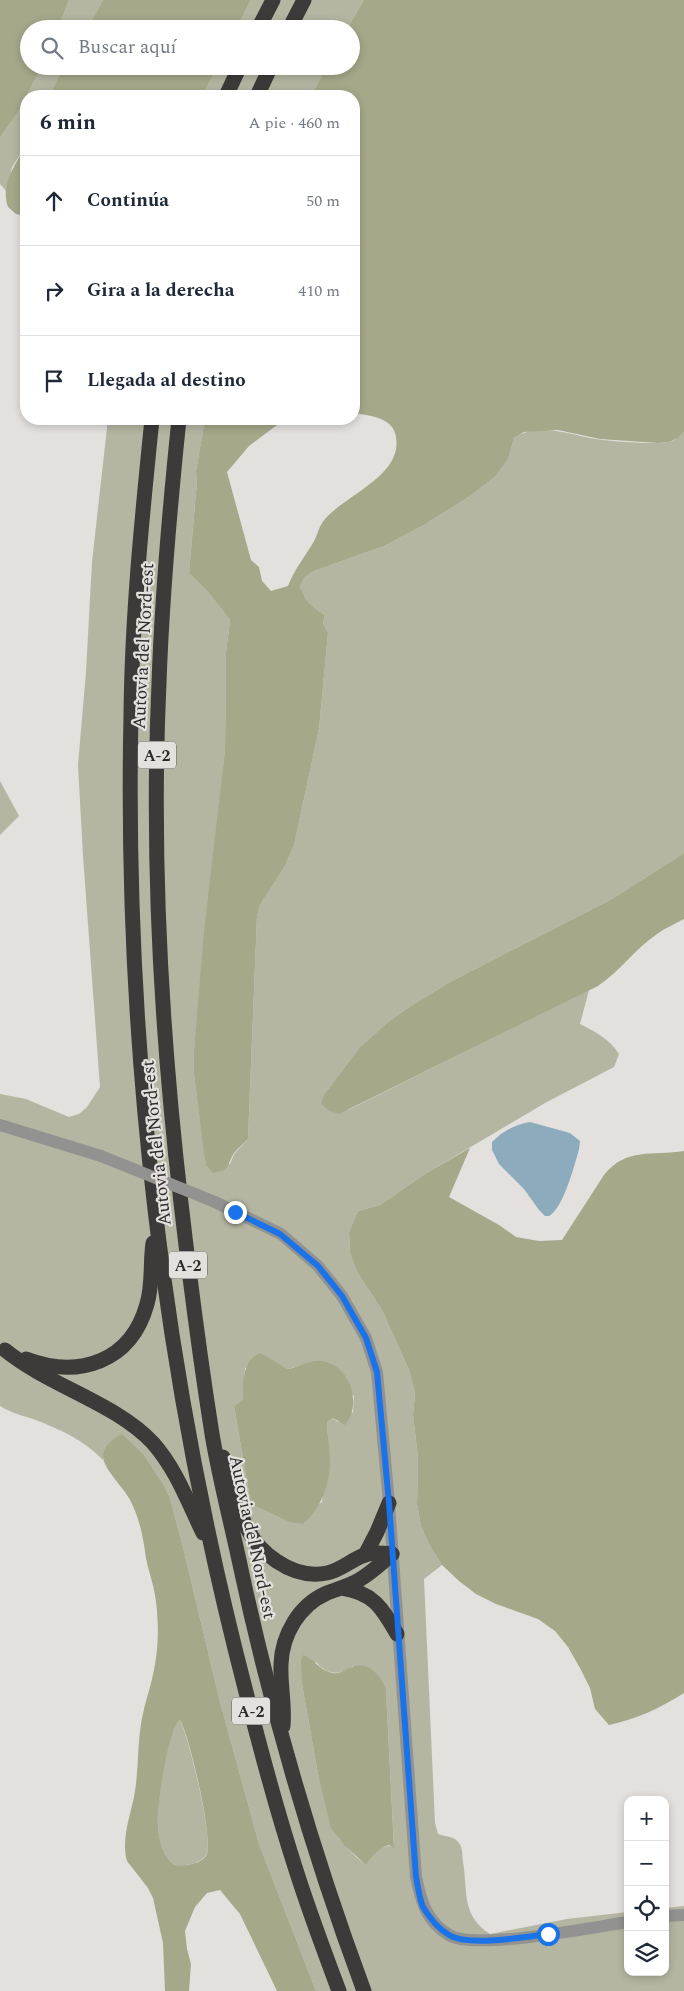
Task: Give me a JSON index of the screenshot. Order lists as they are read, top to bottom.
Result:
{
  "streets": {
    "highway": ["Autovia del Nord-est", "A-2"]
  },
  "page": {
    "search": "Buscar aquí",
    "heading": ["6 min", "A pie · 460 m"],
    "list": [
      ["Continúa", "50 m"],
      ["Gira a la derecha", "410 m"],
      "Llegada al destino"
    ],
    "map_buttons": ["+", "−"]
  }
}
